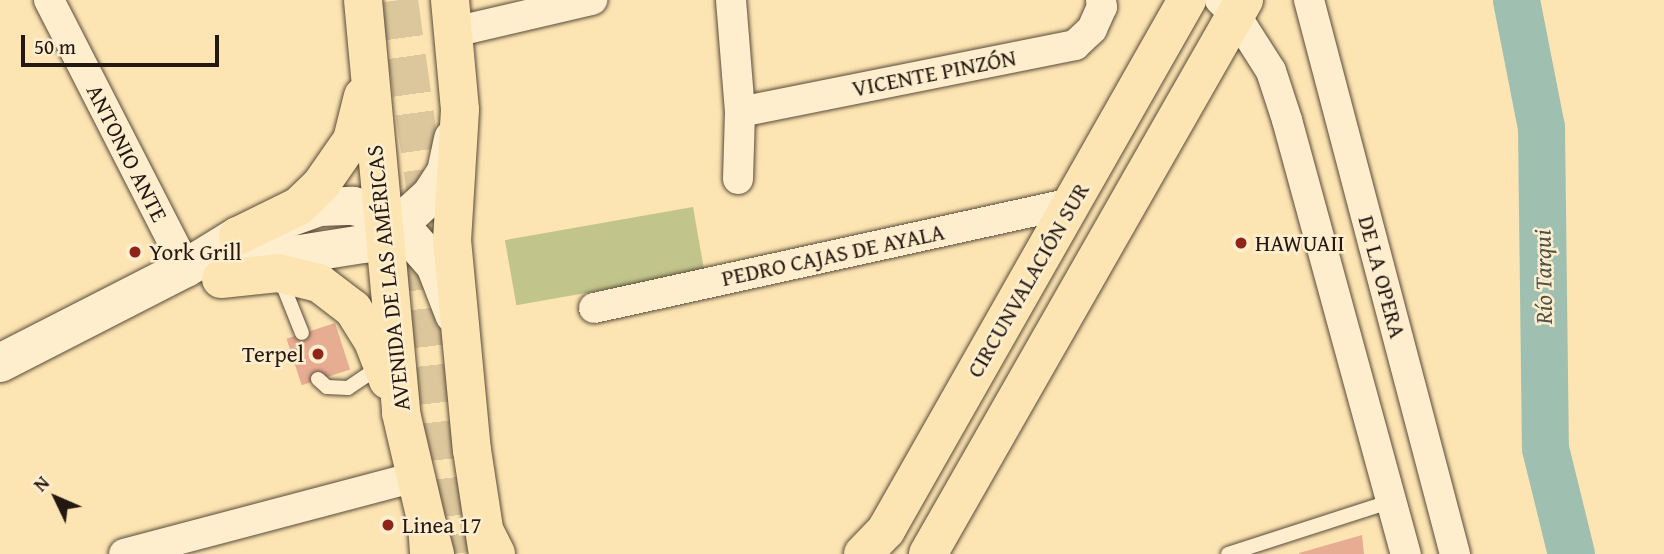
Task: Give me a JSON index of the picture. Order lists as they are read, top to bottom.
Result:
{
  "streets": {
    "main road": ["AVENIDA DE LAS AMÉRICAS", "CIRCUNVALACIÓN SUR"],
    "street": [
      "VICENTE PINZÓN",
      "ANTONIO ANTE",
      "PEDRO CAJAS DE AYALA",
      "DE LA OPERA"
    ]
  },
  "crossings": [
    ["PEDRO CAJAS DE AYALA", "CIRCUNVALACIÓN SUR"]
  ],
  "water": ["Río Tarqui"],
  "places": [
    "HAWUAII",
    "York Grill",
    "Terpel",
    "Linea 17"
  ],
  "scale_bar": "50 m",
  "north": "top left"
}
